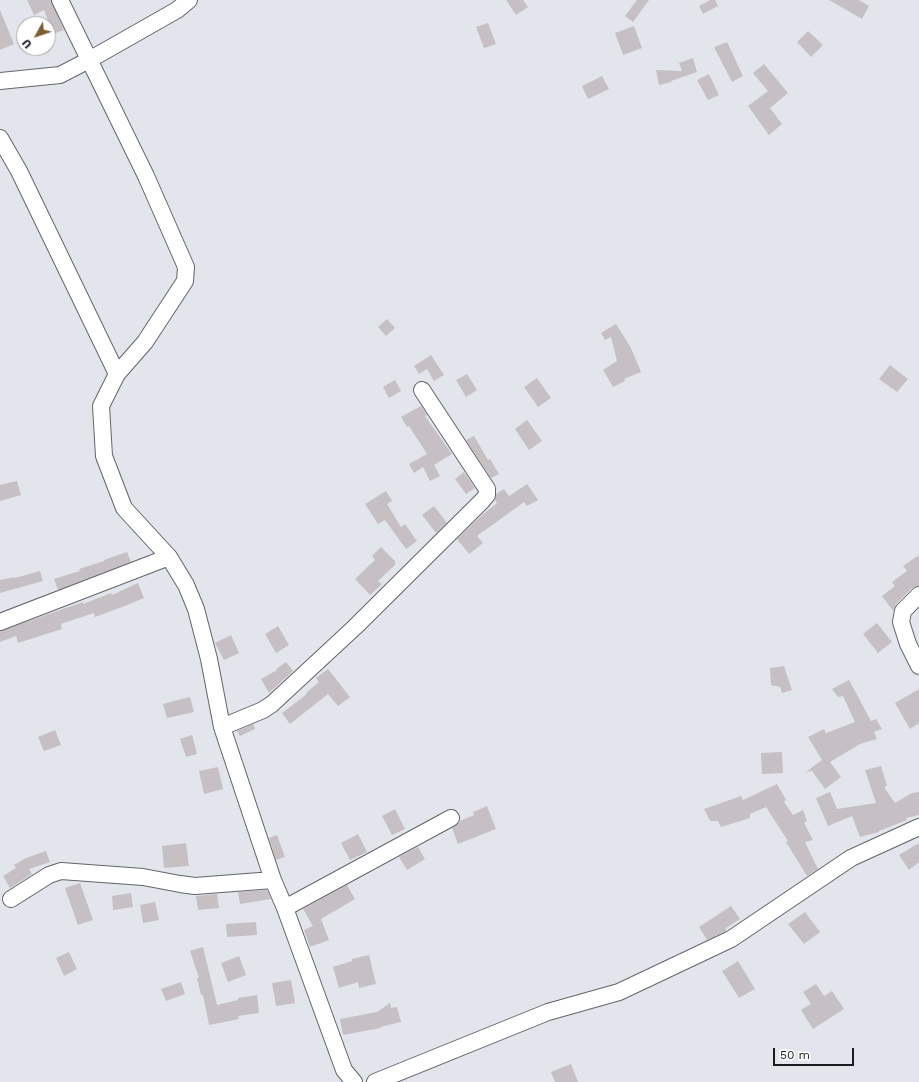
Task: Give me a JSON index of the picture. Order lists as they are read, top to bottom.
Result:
{
  "scale_bar": "50 m",
  "north": "bottom left"
}
